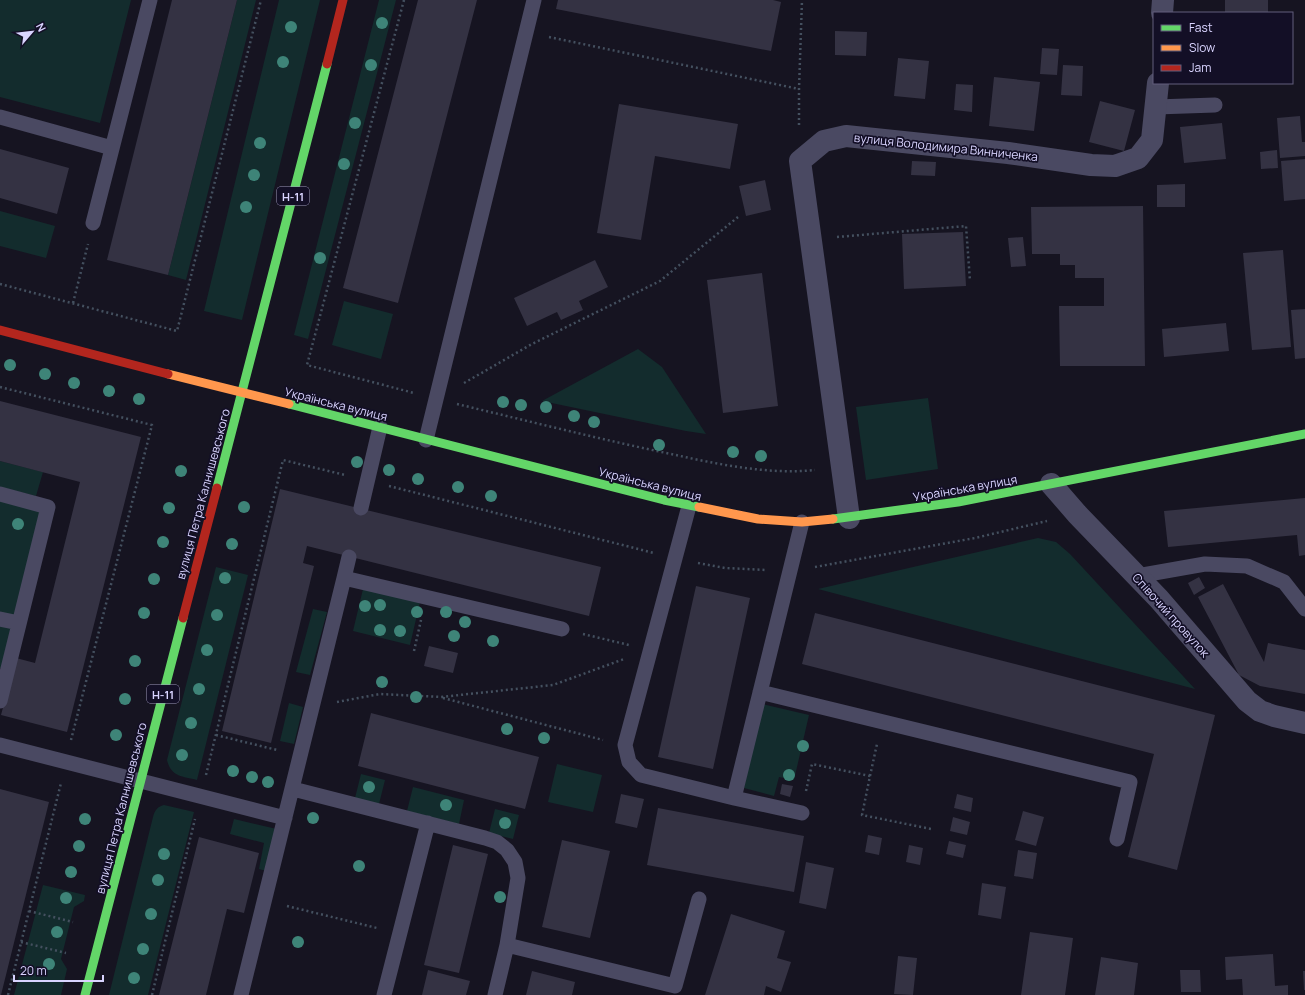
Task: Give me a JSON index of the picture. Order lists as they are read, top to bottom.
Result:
{
  "streets": {
    "main road": ["Н-11", "Українська вулиця", "вулиця Петра Калнишевського"],
    "street": ["вулиця Володимира Винниченка", "Співочий провулок"]
  },
  "crossings": [
    ["Українська вулиця", "вулиця Петра Калнишевського"],
    ["Українська вулиця", "Співочий провулок"]
  ],
  "legend": ["Fast", "Slow", "Jam"],
  "scale_bar": "20 m",
  "north": "top right"
}
